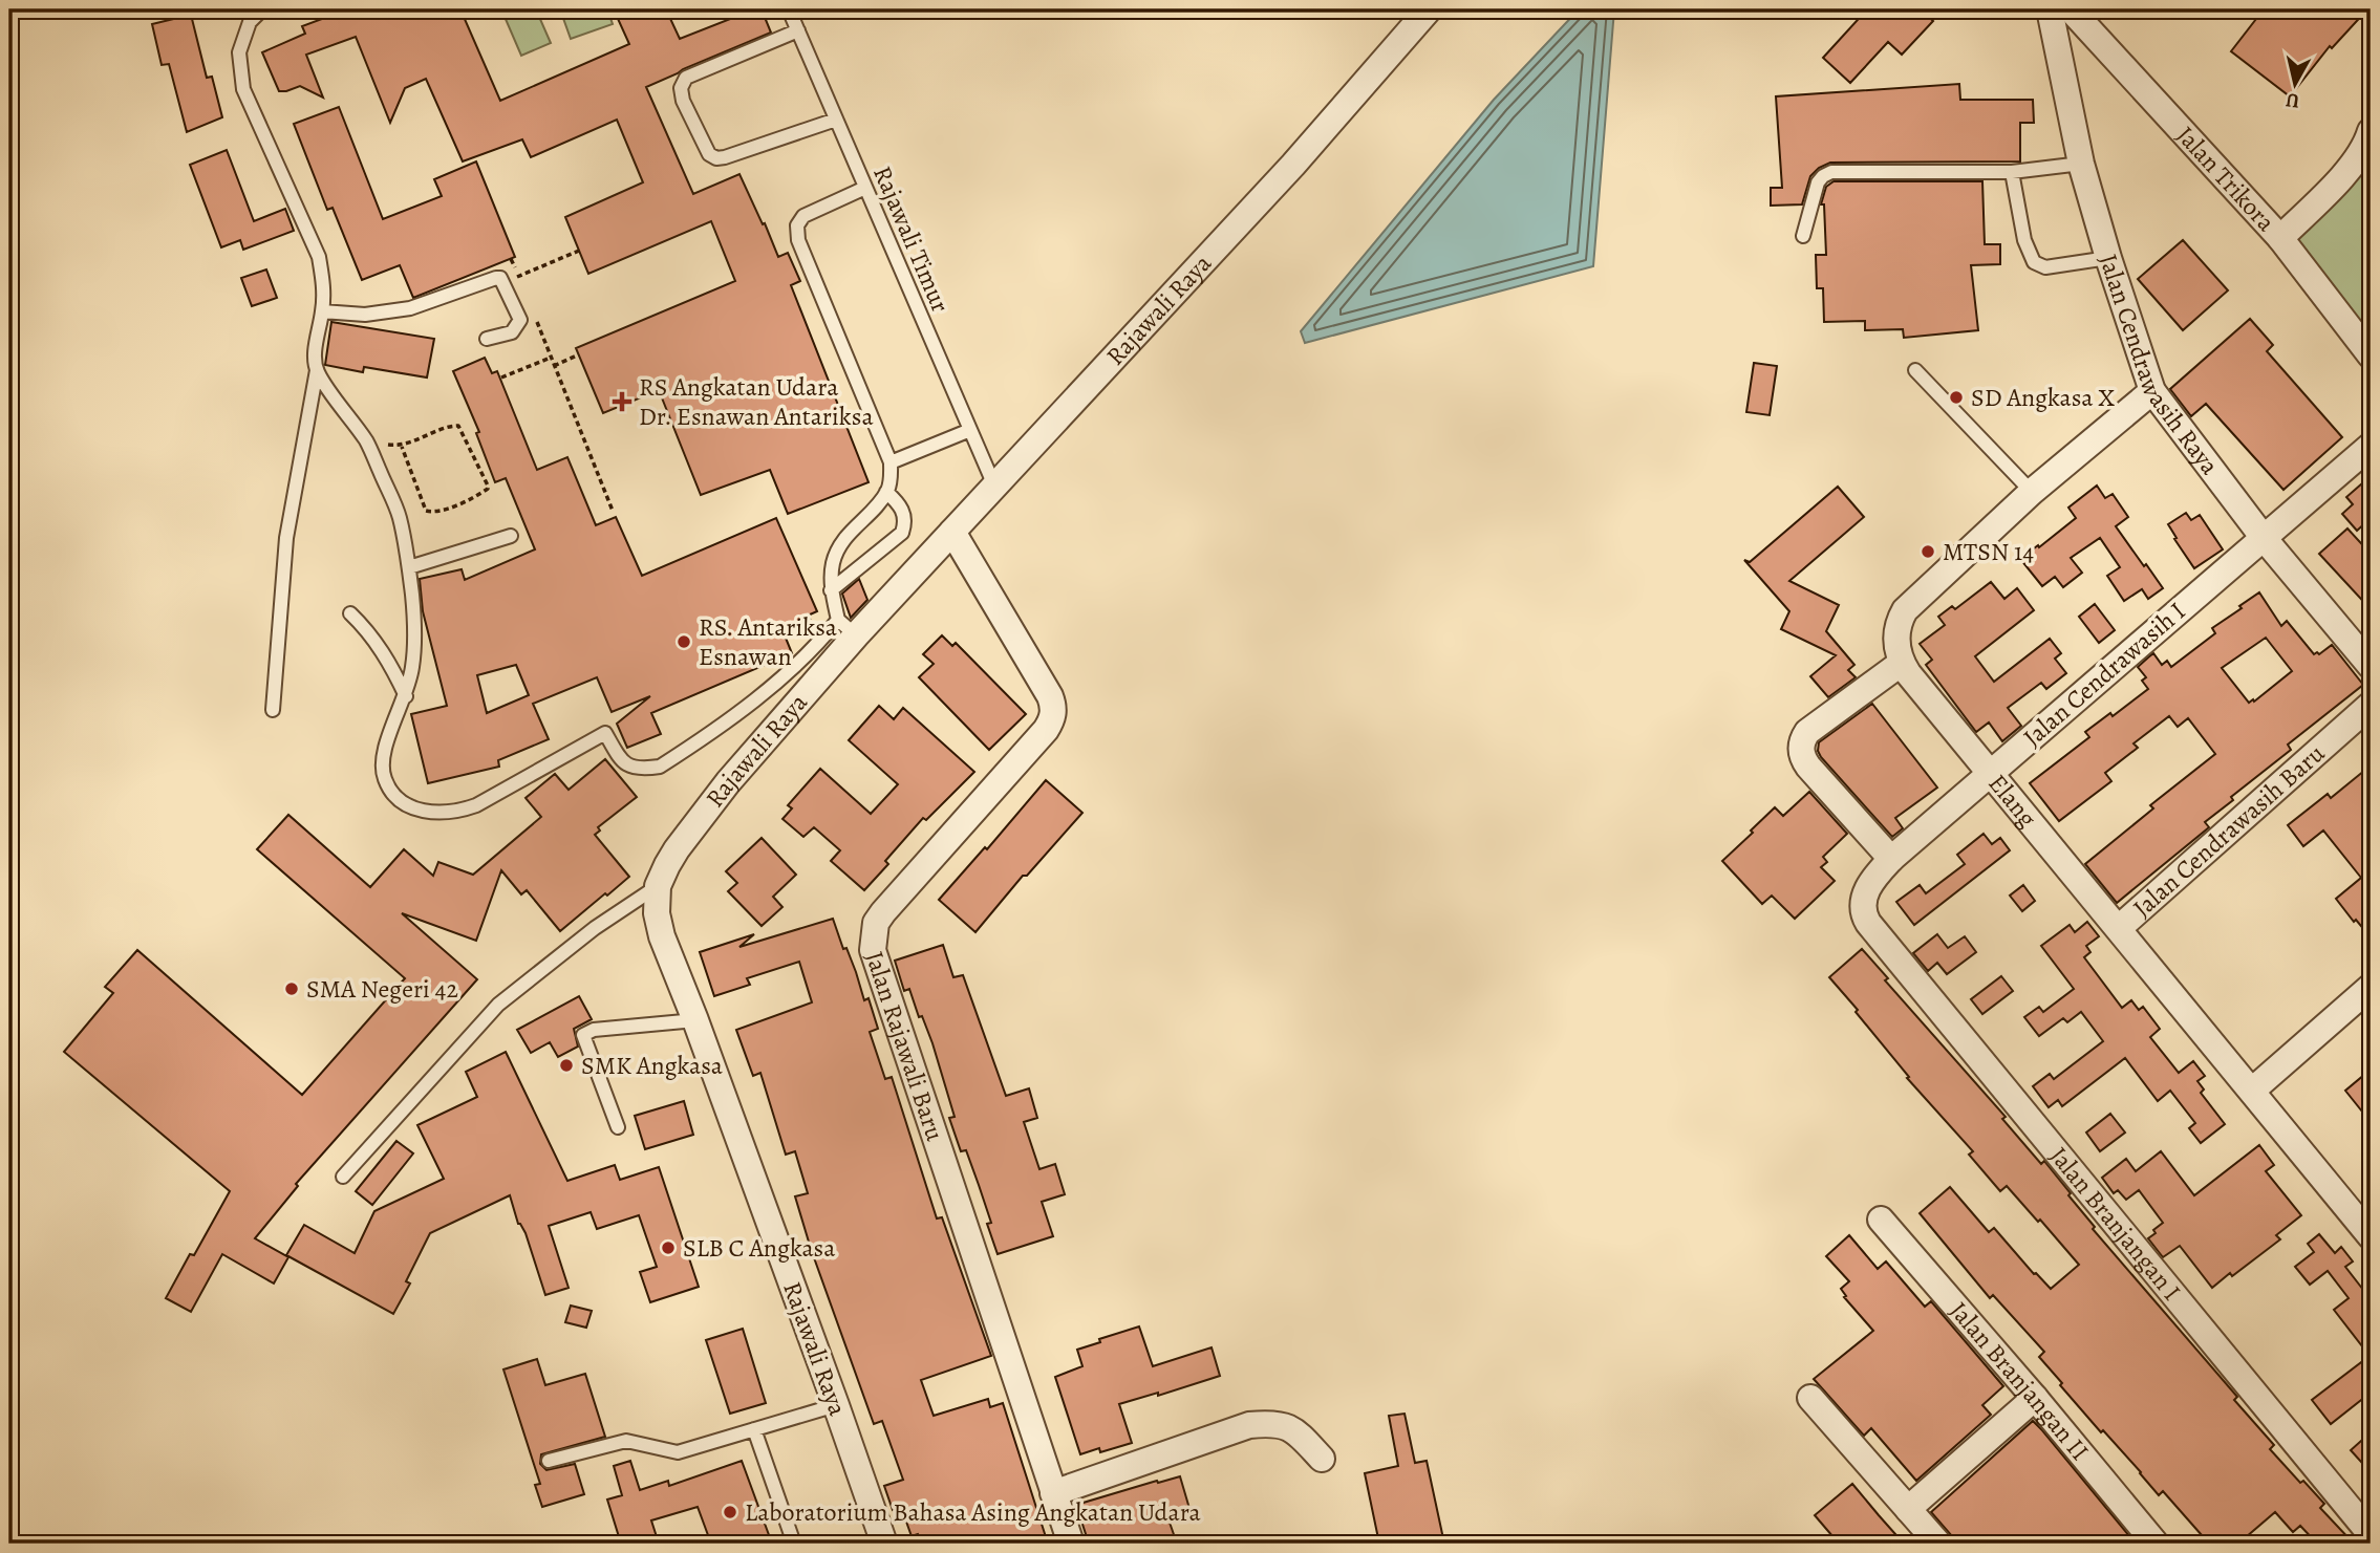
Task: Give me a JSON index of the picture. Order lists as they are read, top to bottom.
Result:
{
  "streets": {
    "street": [
      "Jalan Trikora",
      "Rajawali Raya",
      "Jalan Cendrawasih Raya",
      "Jalan Cendrawasih I",
      "Elang",
      "Jalan Cendrawasih Baru",
      "Jalan Rajawali Baru",
      "Jalan Branjangan I",
      "Jalan Branjangan II"
    ],
    "lane": ["Rajawali Timur"]
  },
  "crossings": [
    ["Rajawali Timur", "Rajawali Raya"],
    ["Rajawali Raya", "Jalan Rajawali Baru"],
    ["Jalan Cendrawasih Raya", "Jalan Cendrawasih I"],
    ["Jalan Cendrawasih I", "Elang"],
    ["Jalan Cendrawasih I", "Jalan Branjangan I"],
    ["Elang", "Jalan Cendrawasih Baru"]
  ],
  "places": {
    "other": [
      "SD Angkasa X",
      "MTSN 14",
      "RS. Antariksa Esnawan",
      "SMA Negeri 42",
      "SMK Angkasa",
      "SLB C Angkasa",
      "Laboratorium Bahasa Asing Angkatan Udara"
    ],
    "health": ["RS Angkatan Udara Dr. Esnawan Antariksa"]
  },
  "north": "bottom"
}
